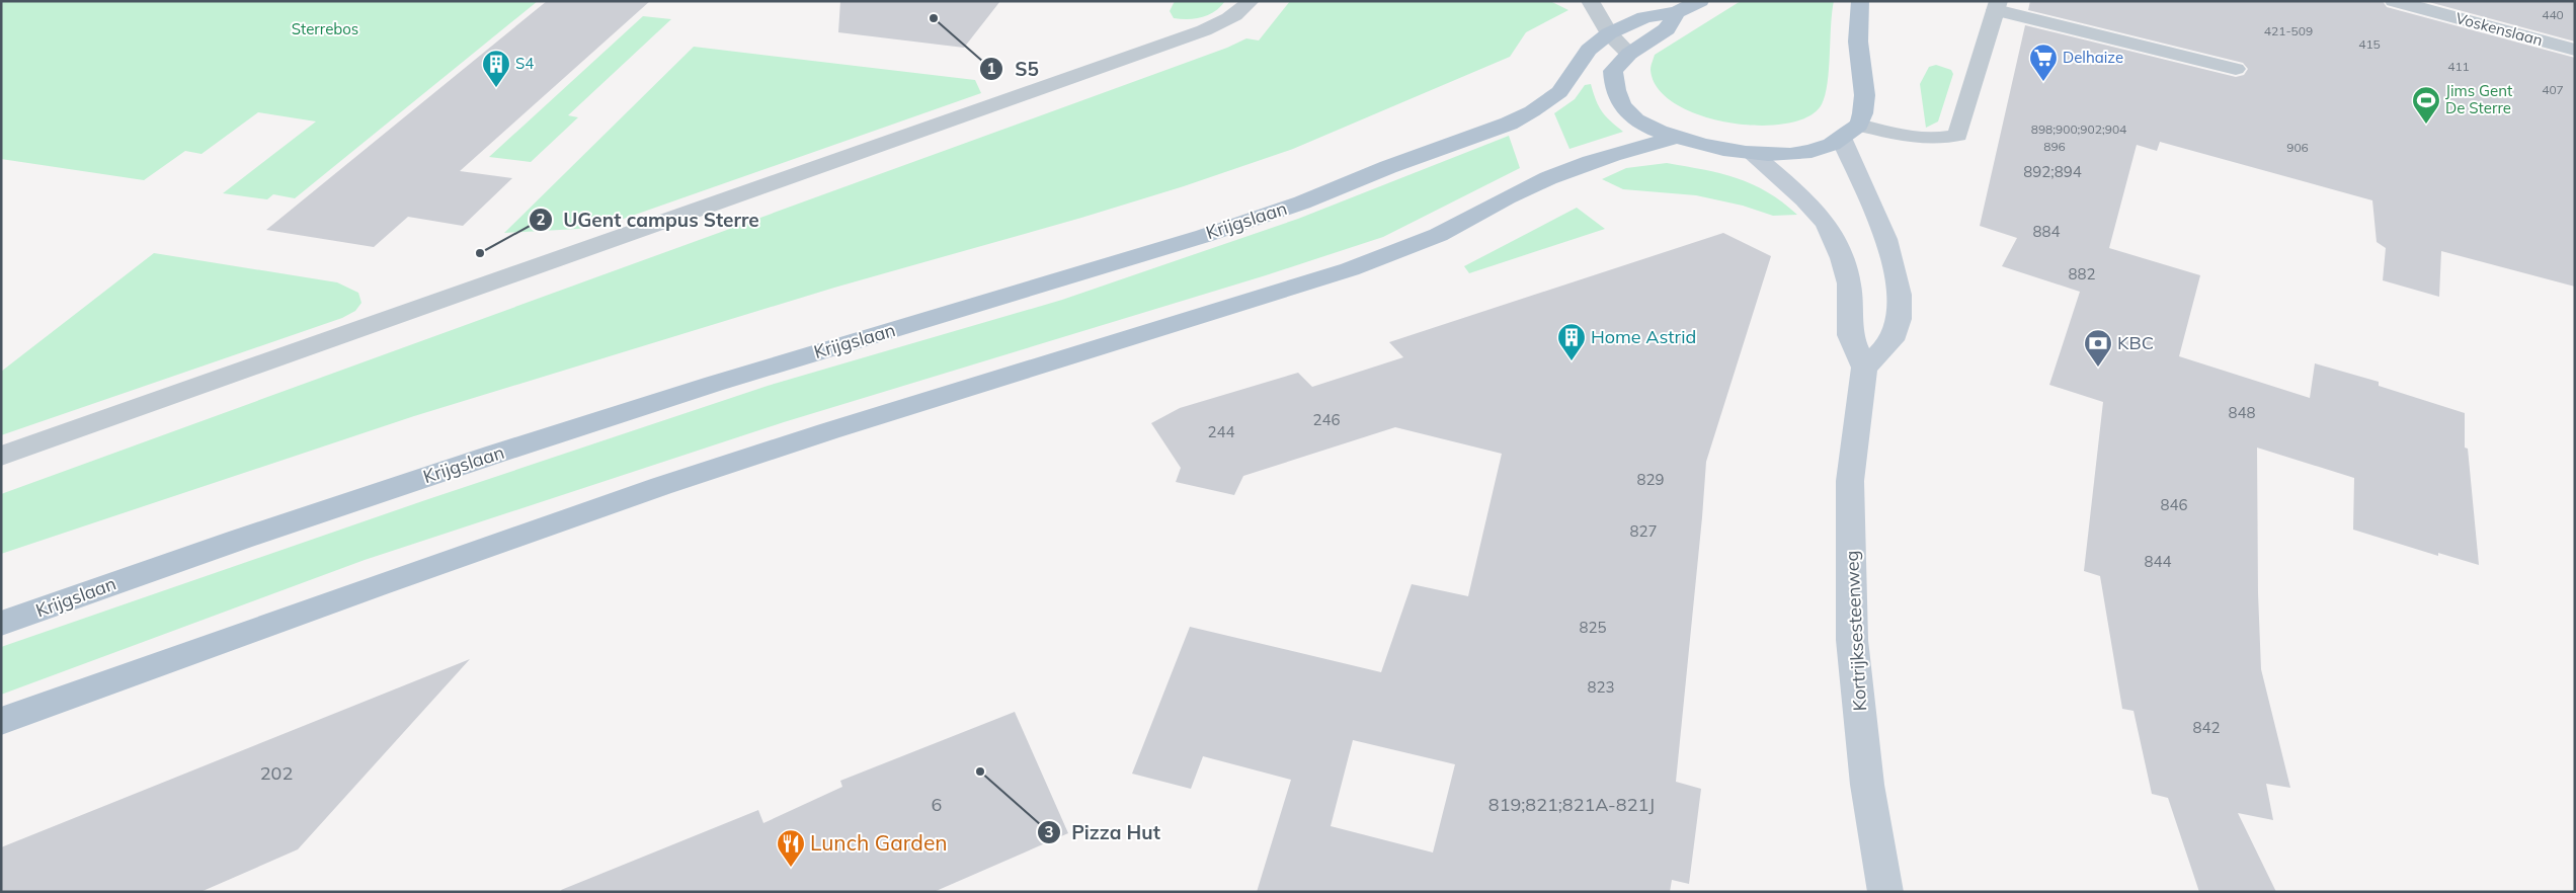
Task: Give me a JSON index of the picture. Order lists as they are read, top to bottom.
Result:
{
  "streets": {
    "main road": ["Krijgslaan", "Kortrijksesteenweg"],
    "street": ["Voskenslaan"]
  },
  "parks": ["Sterrebos"],
  "places": {
    "other": ["S5", "UGent campus Sterre", "Pizza Hut"],
    "supermarket": ["Delhaize"],
    "building": ["S4", "Home Astrid"],
    "sports": ["Jims Gent De Sterre"],
    "bank": ["KBC"],
    "restaurant": ["Lunch Garden"]
  },
  "house_numbers": [
    "440",
    "421-509",
    "415",
    "411",
    "407",
    "898;900;902;904",
    "896",
    "906",
    "892;894",
    "884",
    "882",
    "848",
    "246",
    "244",
    "829",
    "846",
    "827",
    "844",
    "825",
    "823",
    "842",
    "202",
    "6",
    "819;821;821A-821J"
  ]
}
